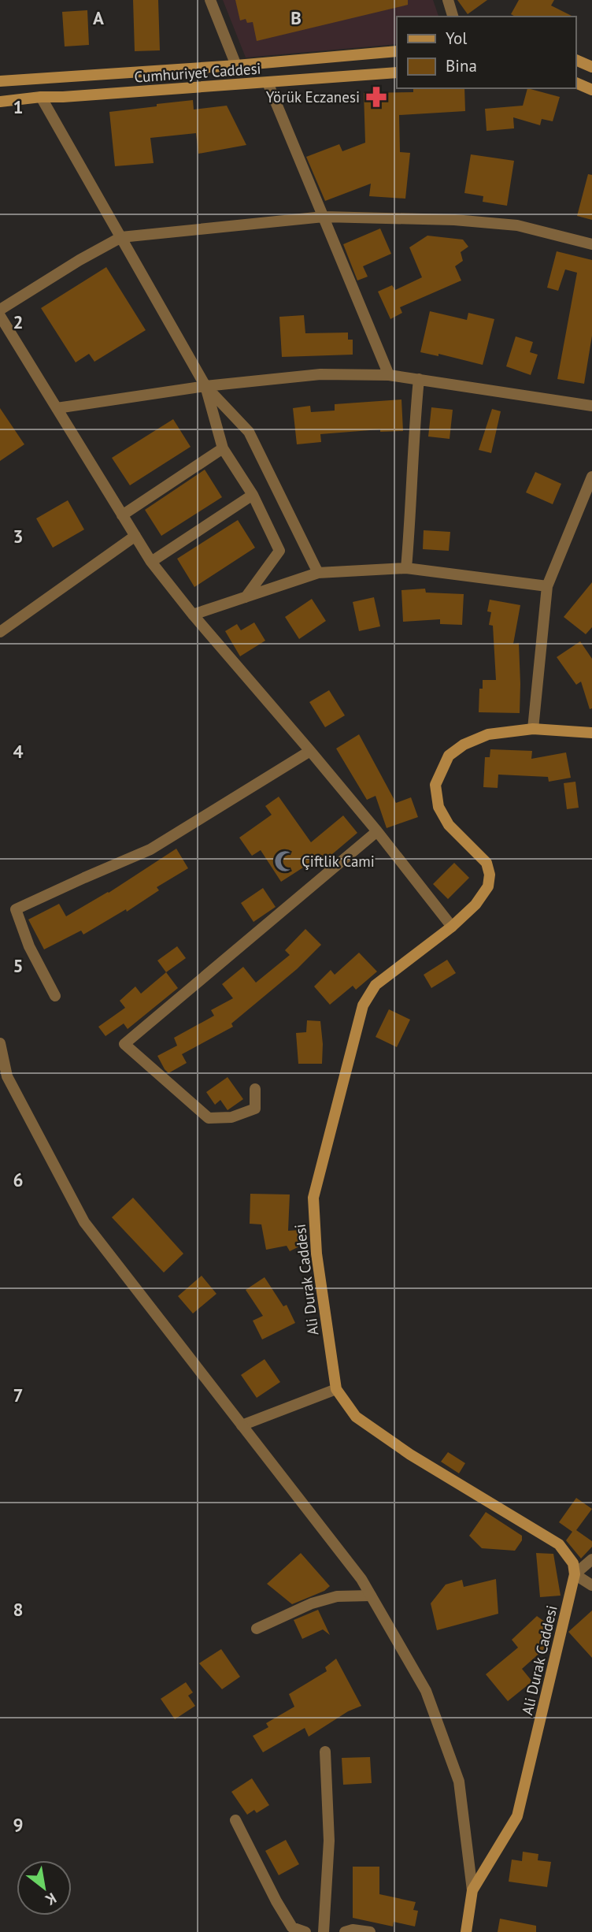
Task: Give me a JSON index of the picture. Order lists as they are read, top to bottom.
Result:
{
  "streets": {
    "main road": ["Cumhuriyet Caddesi", "Ali Durak Caddesi"]
  },
  "places": {
    "pharmacy": ["Yörük Eczanesi"],
    "mosque": ["Çiftlik Cami"]
  },
  "legend": ["Yol", "Bina"],
  "north": "bottom right",
  "grid": {
    "columns": ["A", "B"],
    "rows": [
      "1",
      "2",
      "3",
      "4",
      "5",
      "6",
      "7",
      "8",
      "9"
    ]
  }
}
